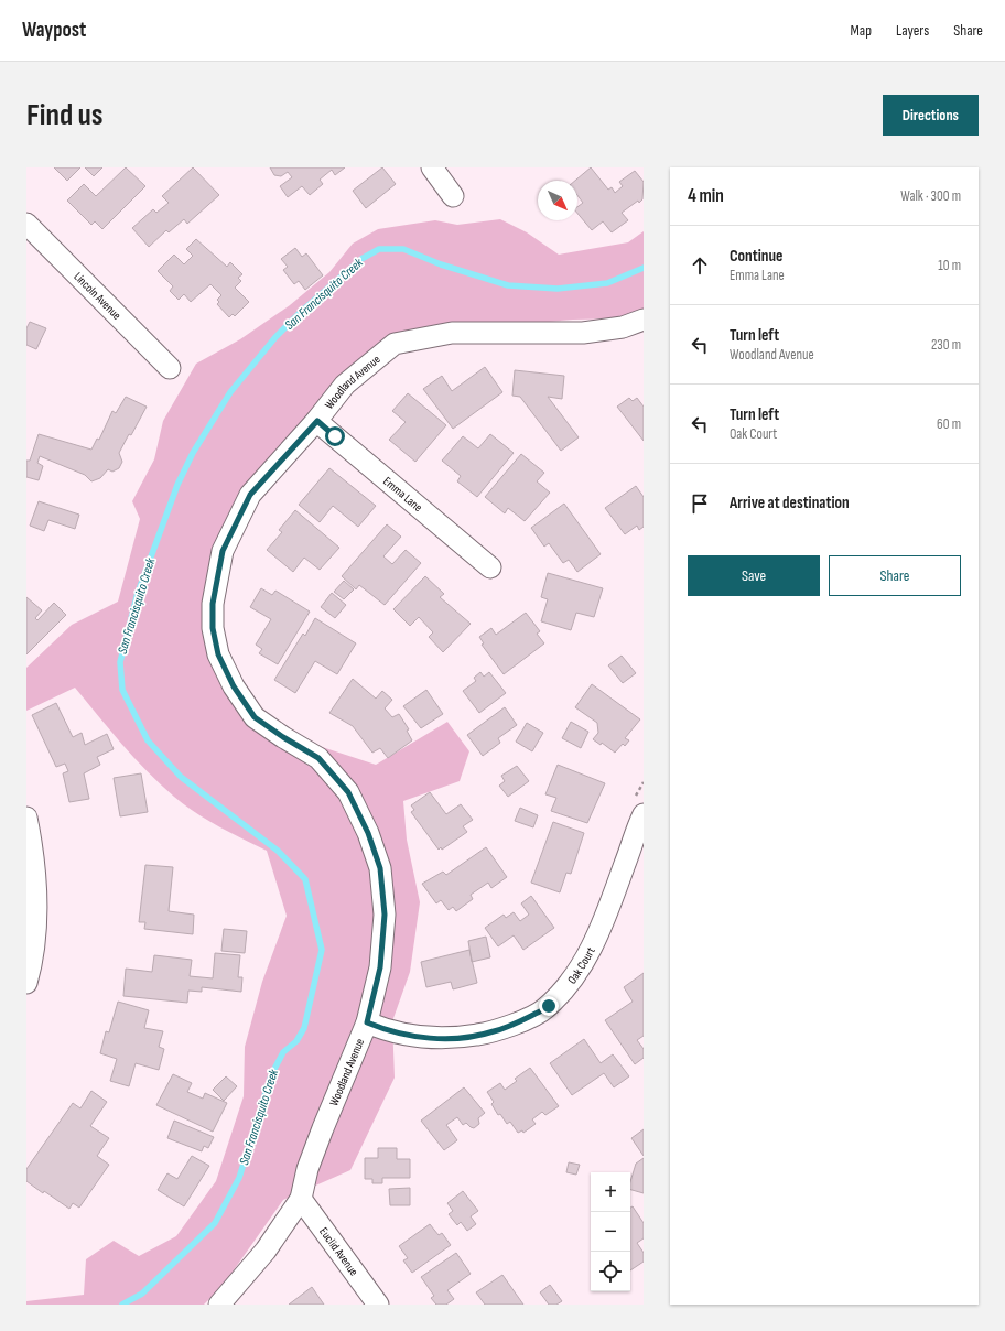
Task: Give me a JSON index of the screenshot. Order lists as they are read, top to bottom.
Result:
{
  "streets": {
    "street": [
      "Lincoln Avenue",
      "Woodland Avenue",
      "Emma Lane",
      "Oak Court",
      "Euclid Avenue"
    ]
  },
  "crossings": [
    ["Woodland Avenue", "Emma Lane"],
    ["Woodland Avenue", "Oak Court"],
    ["Woodland Avenue", "Euclid Avenue"]
  ],
  "water": ["San Francisquito Creek"],
  "north": "bottom right",
  "page": {
    "header": "Waypost",
    "nav": ["Map", "Layers", "Share"],
    "buttons": [
      "Directions",
      ["Save", "Share"]
    ],
    "title": "Find us",
    "heading": ["4 min", "Walk · 300 m"],
    "list": [
      ["Continue", "Emma Lane", "10 m"],
      ["Turn left", "Woodland Avenue", "230 m"],
      ["Turn left", "Oak Court", "60 m"],
      "Arrive at destination"
    ],
    "map_buttons": ["+", "−"]
  }
}
